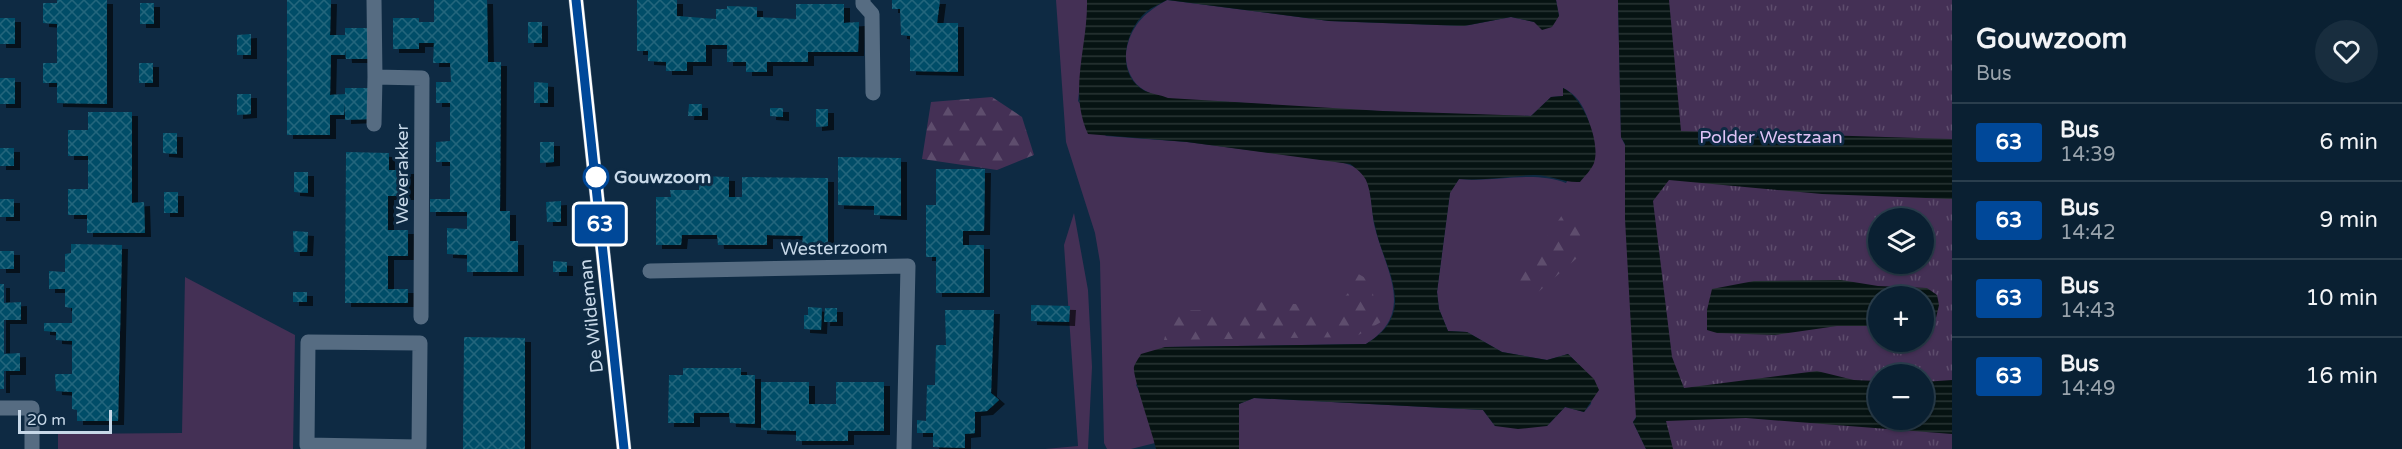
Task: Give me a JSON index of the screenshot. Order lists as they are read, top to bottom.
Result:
{
  "streets": {
    "street": ["Weverakker", "Westerzoom", "De Wildeman"]
  },
  "parks": ["Polder Westzaan"],
  "places": ["Gouwzoom"],
  "lines": ["bus line 63"],
  "scale_bar": "20 m",
  "page": {
    "on_map": "63",
    "heading": ["Gouwzoom", "Bus"],
    "list": [
      {
        "mark": "63",
        "name": "Bus",
        "note": "14:39",
        "value": "6 min"
      },
      {
        "mark": "63",
        "name": "Bus",
        "note": "14:42",
        "value": "9 min"
      },
      {
        "mark": "63",
        "name": "Bus",
        "note": "14:43",
        "value": "10 min"
      },
      {
        "mark": "63",
        "name": "Bus",
        "note": "14:49",
        "value": "16 min"
      }
    ],
    "map_buttons": ["+", "−"],
    "scale": "20 m"
  }
}
